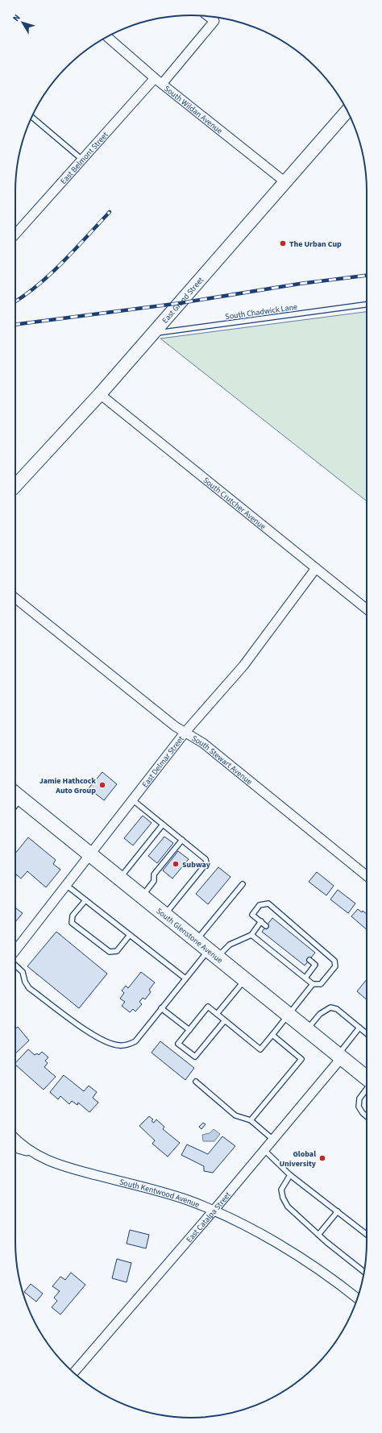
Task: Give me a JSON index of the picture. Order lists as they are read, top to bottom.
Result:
{
  "streets": {
    "main road": ["East Grand Street", "South Glenstone Avenue"],
    "street": [
      "South Wildan Avenue",
      "East Belmont Street",
      "South Crutcher Avenue",
      "South Stewart Avenue",
      "East Delmar Street",
      "South Kentwood Avenue",
      "East Catalpa Street"
    ],
    "lane": ["South Chadwick Lane"]
  },
  "crossings": [
    ["South Wildan Avenue", "East Belmont Street"],
    ["South Wildan Avenue", "East Grand Street"],
    ["East Grand Street", "South Chadwick Lane"],
    ["East Grand Street", "South Crutcher Avenue"],
    ["South Crutcher Avenue", "East Delmar Street"],
    ["South Stewart Avenue", "East Delmar Street"],
    ["East Delmar Street", "South Glenstone Avenue"],
    ["South Glenstone Avenue", "East Catalpa Street"],
    ["South Kentwood Avenue", "East Catalpa Street"]
  ],
  "places": [
    "The Urban Cup",
    "Jamie Hathcock Auto Group",
    "Subway",
    "Global University"
  ],
  "north": "top left"
}
